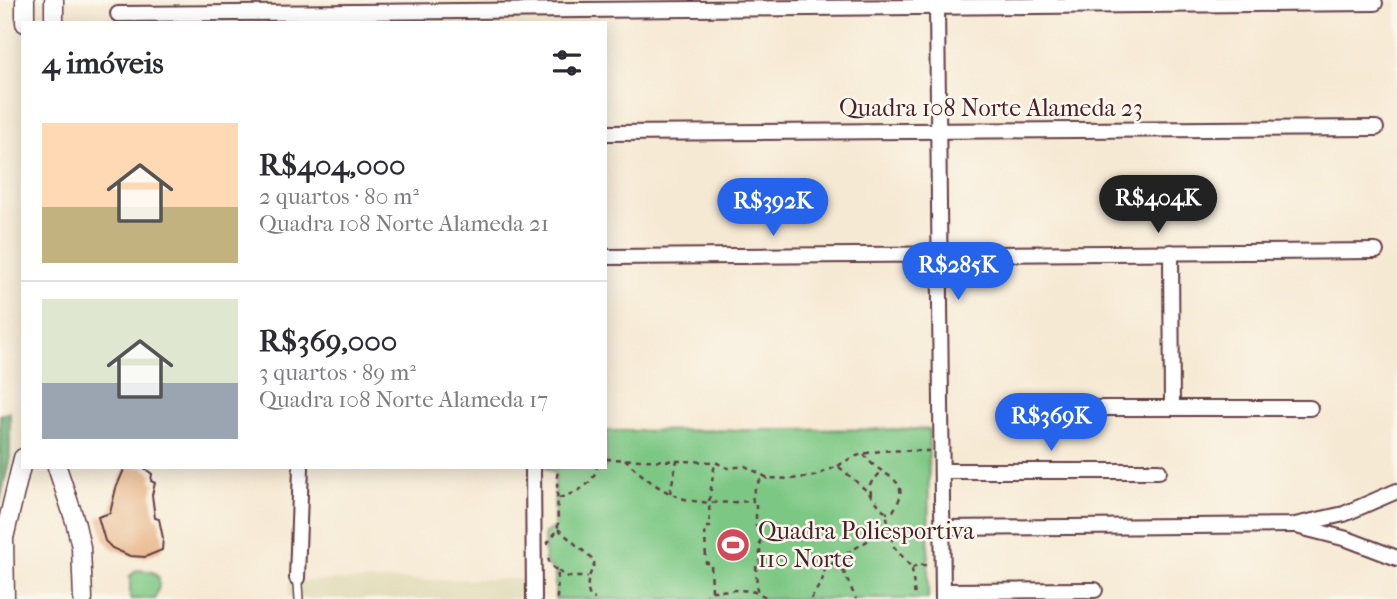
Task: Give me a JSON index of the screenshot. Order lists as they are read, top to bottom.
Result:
{
  "streets": {
    "street": ["Quadra 108 Norte Alameda 23"]
  },
  "places": {
    "sports": ["Quadra Poliesportiva 110 Norte"]
  },
  "page": {
    "heading": "4 imóveis",
    "list": [
      {
        "name": "R$404,000",
        "note": "2 quartos · 80 m² · Quadra 108 Norte Alameda 21"
      },
      {
        "name": "R$369,000",
        "note": "3 quartos · 89 m² · Quadra 108 Norte Alameda 17"
      }
    ],
    "price": [
      "R$404K",
      "R$392K",
      "R$285K",
      "R$369K"
    ]
  }
}
